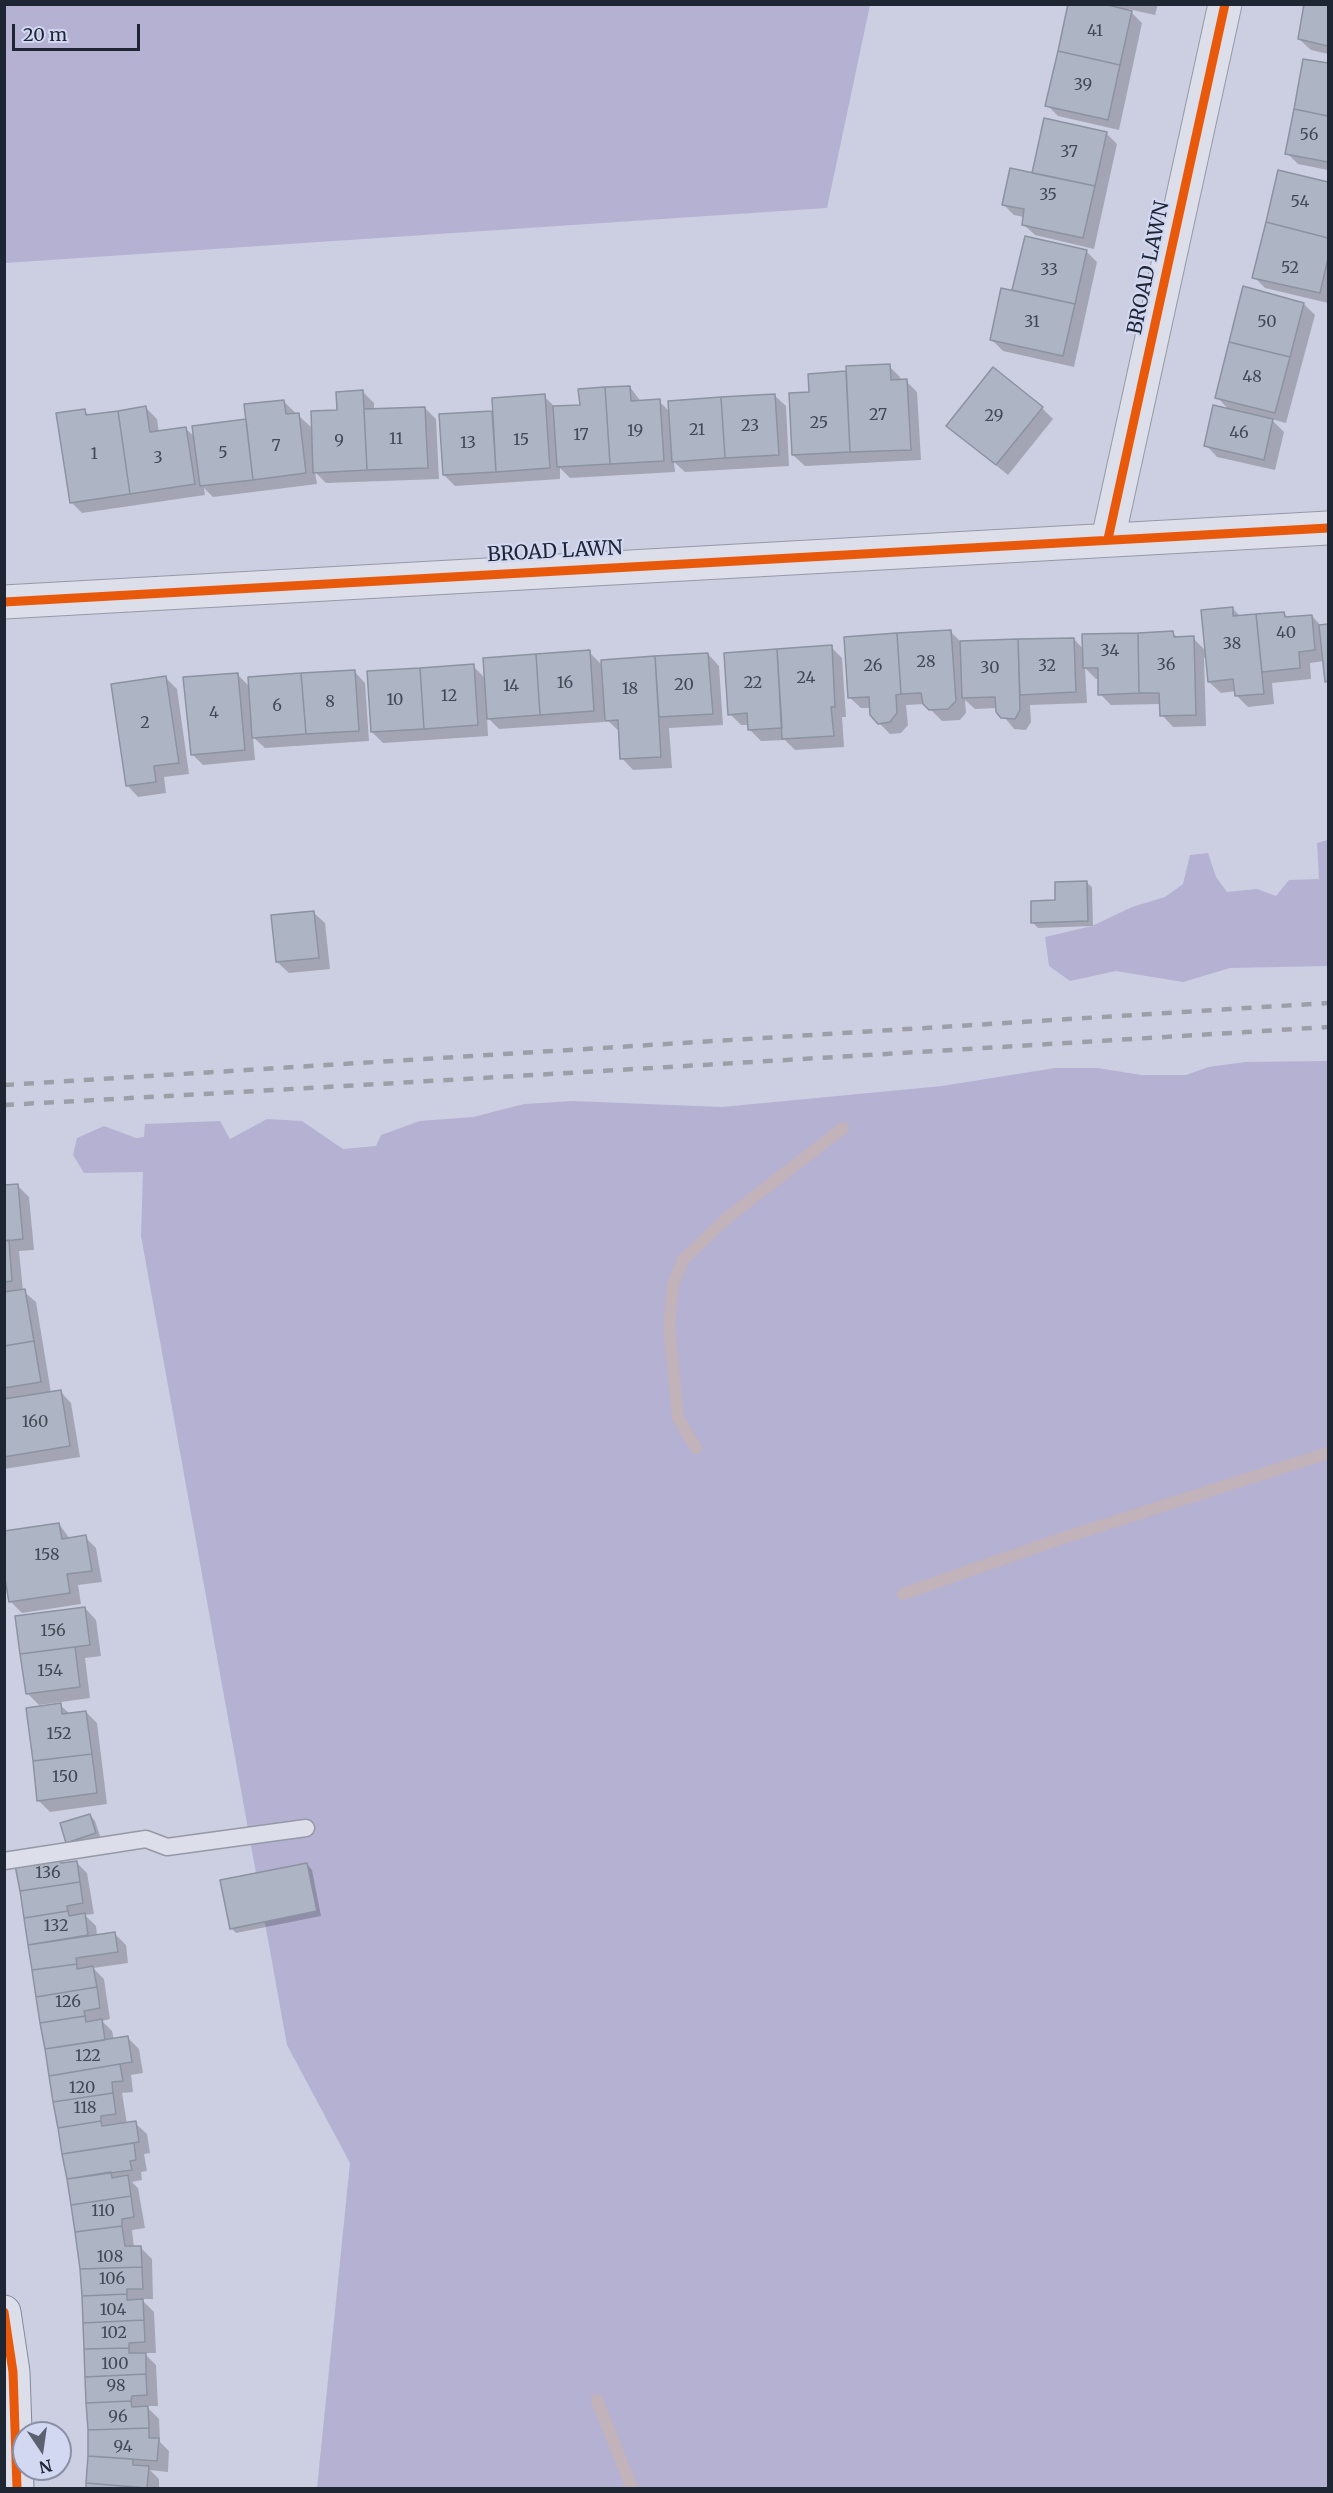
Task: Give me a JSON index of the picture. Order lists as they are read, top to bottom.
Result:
{
  "streets": {
    "street": ["BROAD LAWN"]
  },
  "house_numbers": [
    "41",
    "39",
    "56",
    "37",
    "35",
    "54",
    "52",
    "33",
    "31",
    "50",
    "48",
    "27",
    "29",
    "25",
    "23",
    "21",
    "19",
    "46",
    "17",
    "11",
    "15",
    "9",
    "13",
    "7",
    "5",
    "1",
    "3",
    "40",
    "38",
    "34",
    "28",
    "36",
    "26",
    "32",
    "30",
    "24",
    "16",
    "22",
    "20",
    "14",
    "18",
    "12",
    "10",
    "8",
    "6",
    "4",
    "2",
    "160",
    "158",
    "156",
    "154",
    "152",
    "150",
    "136",
    "132",
    "126",
    "122",
    "120",
    "118",
    "110",
    "108",
    "106",
    "104",
    "102",
    "100",
    "98",
    "96",
    "94"
  ],
  "scale_bar": "20 m",
  "north": "bottom"
}
